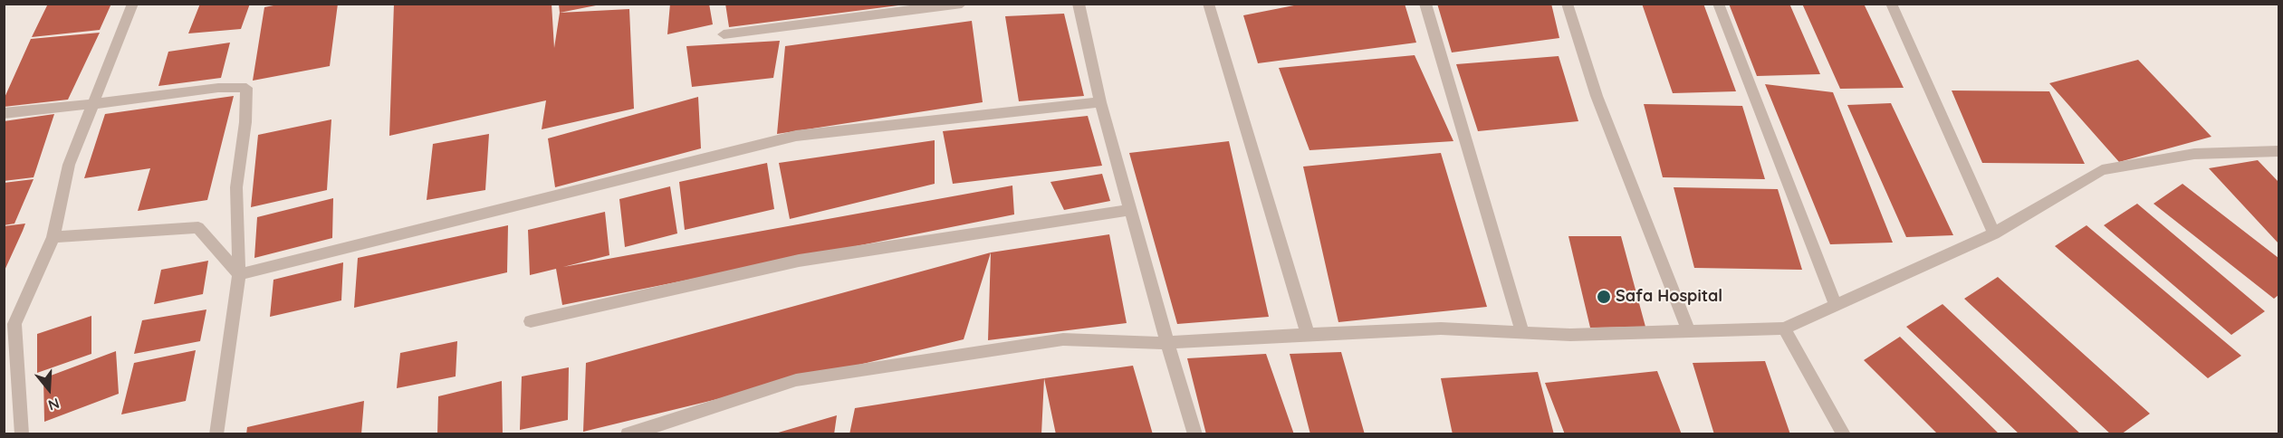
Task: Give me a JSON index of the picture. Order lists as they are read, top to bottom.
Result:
{
  "places": ["Safa Hospital"],
  "north": "bottom"
}
